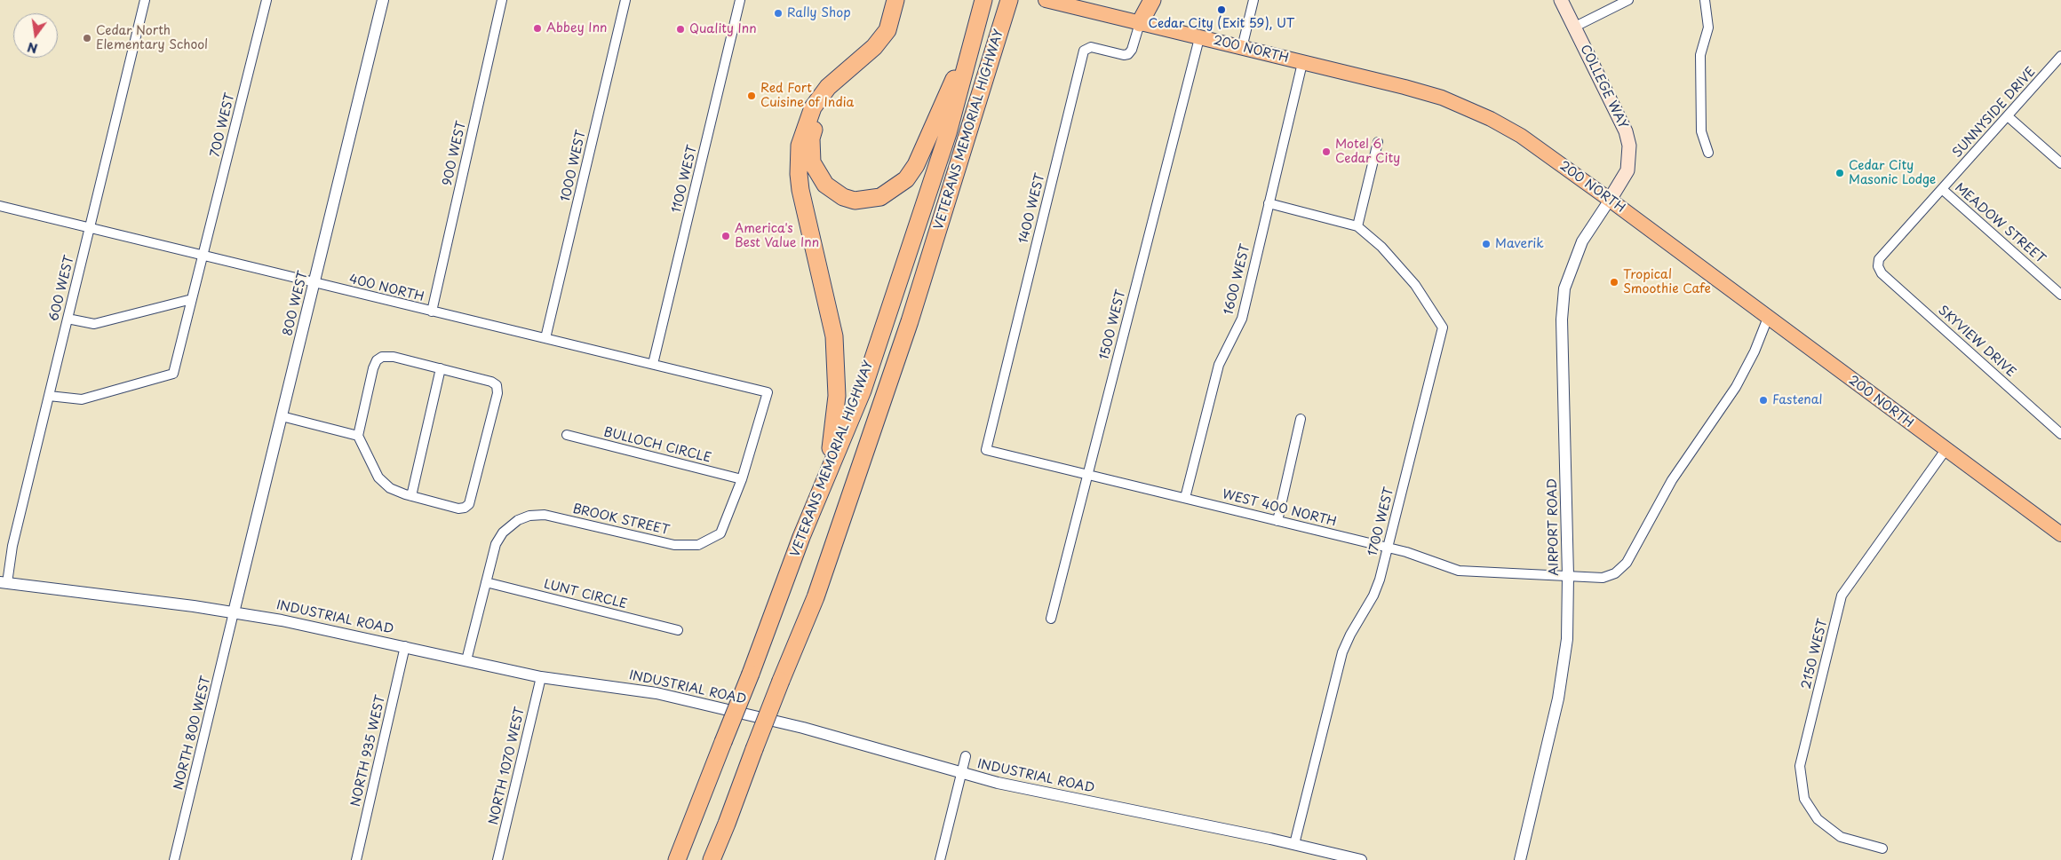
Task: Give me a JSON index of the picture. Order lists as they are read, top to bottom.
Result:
{
  "streets": {
    "highway": ["VETERANS MEMORIAL HIGHWAY"],
    "main road": ["200 NORTH", "COLLEGE WAY"],
    "street": [
      "SUNNYSIDE DRIVE",
      "700 WEST",
      "900 WEST",
      "1000 WEST",
      "1100 WEST",
      "1400 WEST",
      "MEADOW STREET",
      "1600 WEST",
      "600 WEST",
      "400 NORTH",
      "800 WEST",
      "1500 WEST",
      "SKYVIEW DRIVE",
      "BULLOCH CIRCLE",
      "WEST 400 NORTH",
      "BROOK STREET",
      "1700 WEST",
      "AIRPORT ROAD",
      "LUNT CIRCLE",
      "INDUSTRIAL ROAD",
      "2150 WEST",
      "NORTH 800 WEST",
      "NORTH 935 WEST",
      "NORTH 1070 WEST"
    ]
  },
  "crossings": [
    ["200 NORTH", "COLLEGE WAY"],
    ["200 NORTH", "1400 WEST"],
    ["200 NORTH", "1600 WEST"],
    ["200 NORTH", "1500 WEST"],
    ["200 NORTH", "WEST 400 NORTH"],
    ["200 NORTH", "AIRPORT ROAD"],
    ["200 NORTH", "2150 WEST"],
    ["COLLEGE WAY", "AIRPORT ROAD"],
    ["SUNNYSIDE DRIVE", "MEADOW STREET"],
    ["SUNNYSIDE DRIVE", "SKYVIEW DRIVE"],
    ["700 WEST", "600 WEST"],
    ["700 WEST", "400 NORTH"],
    ["900 WEST", "400 NORTH"],
    ["1000 WEST", "400 NORTH"],
    ["1100 WEST", "400 NORTH"],
    ["1400 WEST", "WEST 400 NORTH"],
    ["1600 WEST", "WEST 400 NORTH"],
    ["1600 WEST", "1700 WEST"],
    ["600 WEST", "400 NORTH"],
    ["600 WEST", "INDUSTRIAL ROAD"],
    ["400 NORTH", "800 WEST"],
    ["400 NORTH", "BROOK STREET"],
    ["800 WEST", "INDUSTRIAL ROAD"],
    ["800 WEST", "NORTH 800 WEST"],
    ["1500 WEST", "WEST 400 NORTH"],
    ["BULLOCH CIRCLE", "BROOK STREET"],
    ["WEST 400 NORTH", "1700 WEST"],
    ["WEST 400 NORTH", "AIRPORT ROAD"],
    ["BROOK STREET", "LUNT CIRCLE"],
    ["BROOK STREET", "INDUSTRIAL ROAD"],
    ["1700 WEST", "INDUSTRIAL ROAD"],
    ["INDUSTRIAL ROAD", "NORTH 800 WEST"],
    ["INDUSTRIAL ROAD", "NORTH 935 WEST"],
    ["INDUSTRIAL ROAD", "NORTH 1070 WEST"]
  ],
  "places": [
    "Cedar City (Exit 59), UT",
    "Rally Shop",
    "Abbey Inn",
    "Quality Inn",
    "Cedar North Elementary School",
    "Red Fort Cuisine of India",
    "Motel 6 Cedar City",
    "Cedar City Masonic Lodge",
    "America's Best Value Inn",
    "Maverik",
    "Tropical Smoothie Cafe",
    "Fastenal"
  ],
  "north": "bottom"
}
